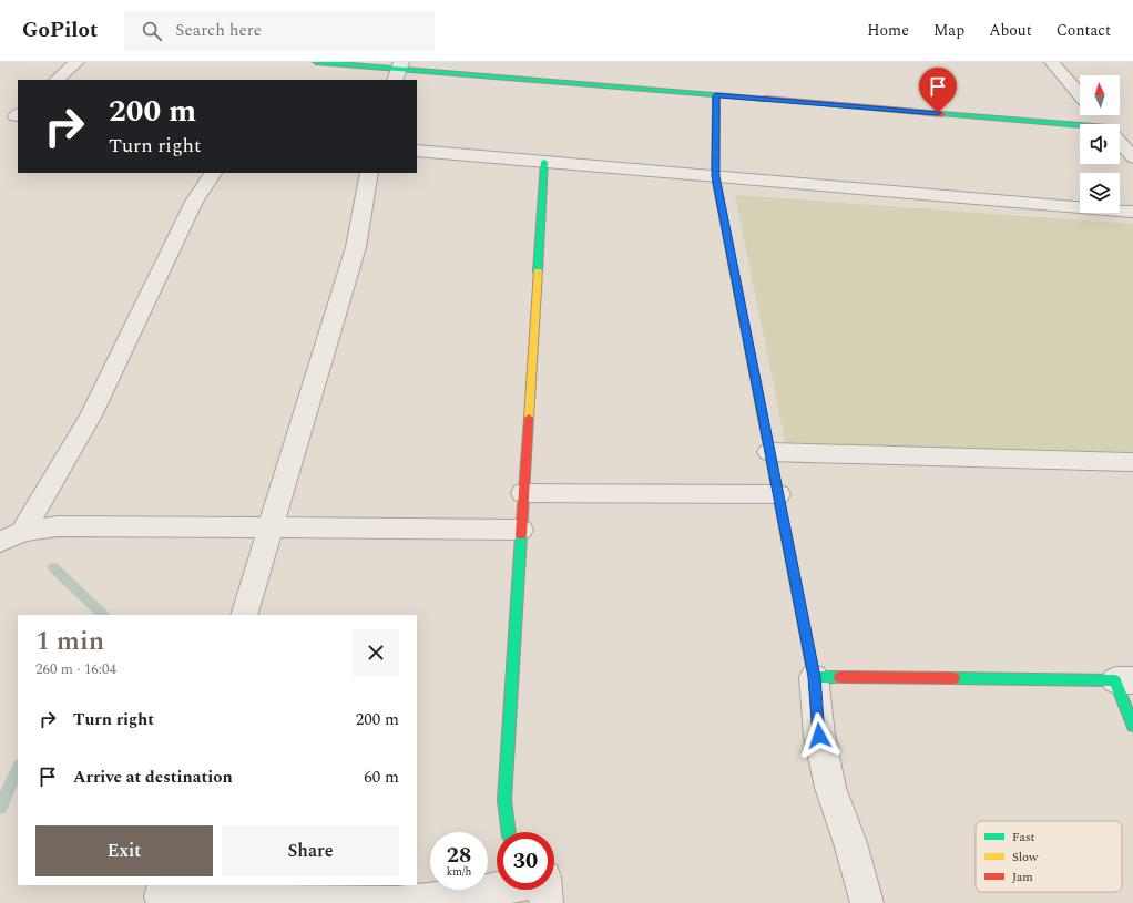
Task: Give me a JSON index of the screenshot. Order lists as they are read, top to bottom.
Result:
{
  "legend": ["Fast", "Slow", "Jam"],
  "north": "top",
  "page": {
    "header": "GoPilot",
    "search": "Search here",
    "nav": [
      "Home",
      "Map",
      "About",
      "Contact"
    ],
    "turn": ["200 m", "Turn right"],
    "heading": ["1 min", "260 m · 16:04"],
    "list": [
      {
        "name": "Turn right",
        "value": "200 m"
      },
      {
        "name": "Arrive at destination",
        "value": "60 m"
      }
    ],
    "buttons": ["Exit", "Share"],
    "speed": "28 km/h",
    "limit": "30"
  }
}
